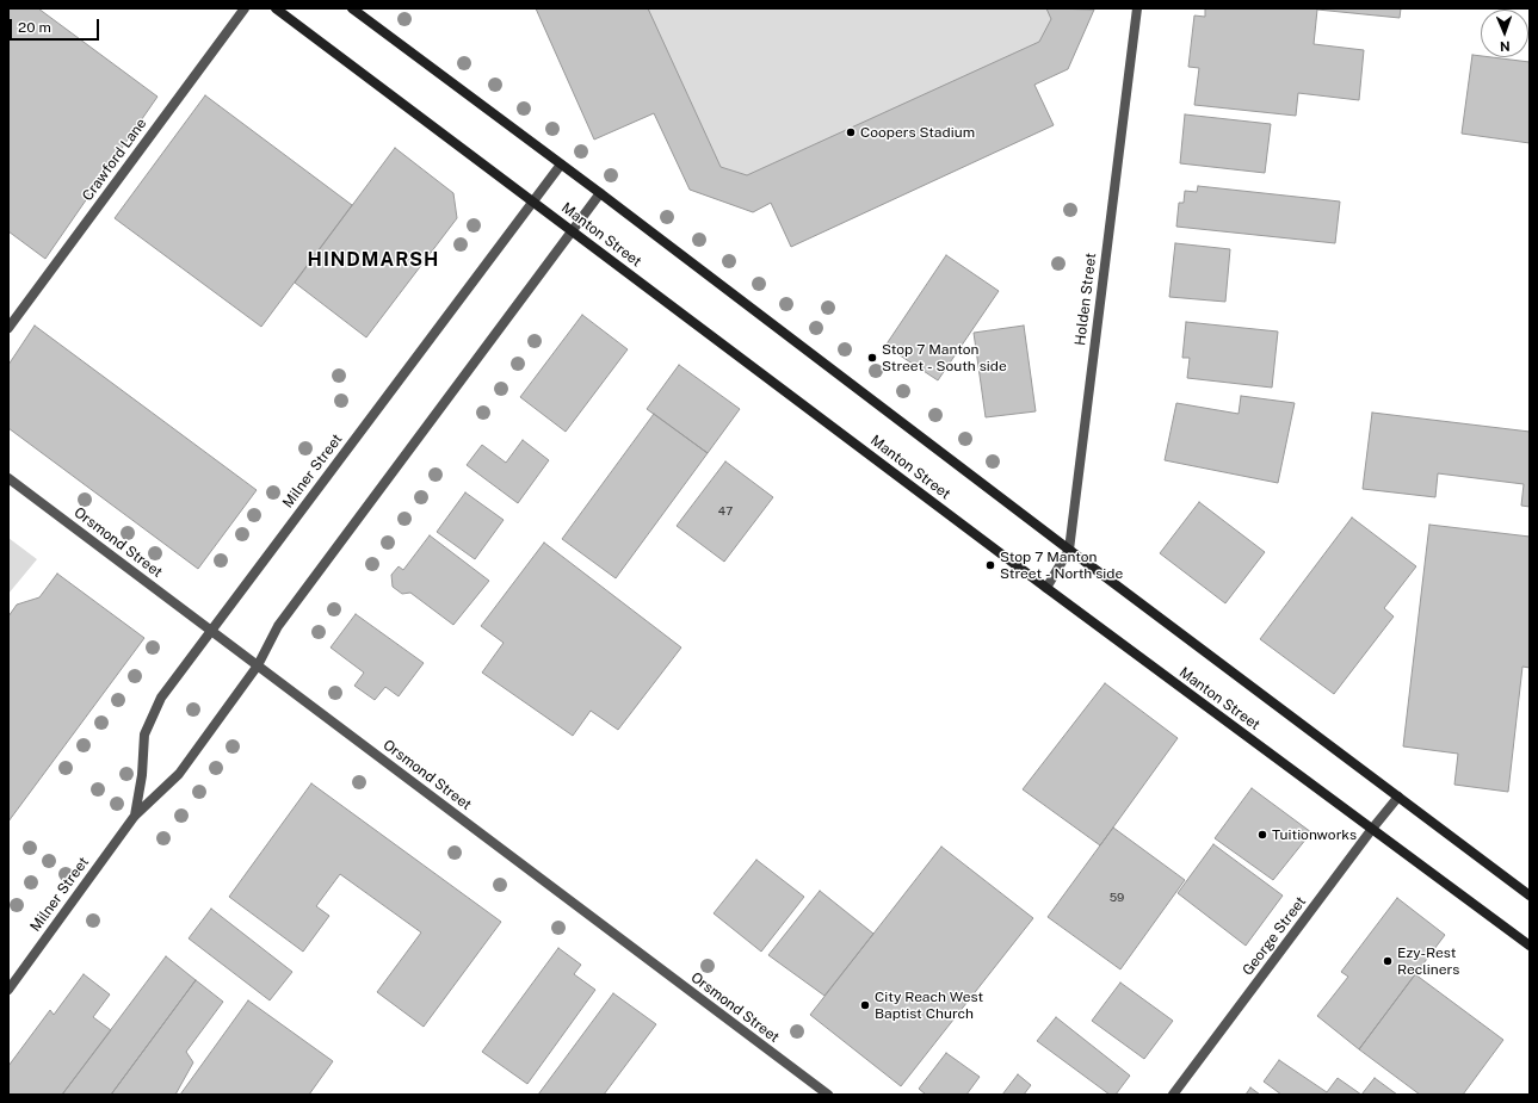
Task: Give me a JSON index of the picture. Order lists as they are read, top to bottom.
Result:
{
  "streets": {
    "main road": ["Manton Street"],
    "street": [
      "Crawford Lane",
      "Holden Street",
      "Milner Street",
      "Orsmond Street",
      "George Street"
    ]
  },
  "crossings": [
    ["Manton Street", "Holden Street"],
    ["Manton Street", "Milner Street"],
    ["Manton Street", "George Street"],
    ["Milner Street", "Orsmond Street"]
  ],
  "districts": ["HINDMARSH"],
  "places": [
    "Coopers Stadium",
    "Stop 7 Manton Street - South side",
    "Stop 7 Manton Street - North side",
    "Tuitionworks",
    "Ezy-Rest Recliners",
    "City Reach West Baptist Church"
  ],
  "house_numbers": ["47", "59"],
  "scale_bar": "20 m",
  "north": "bottom"
}
